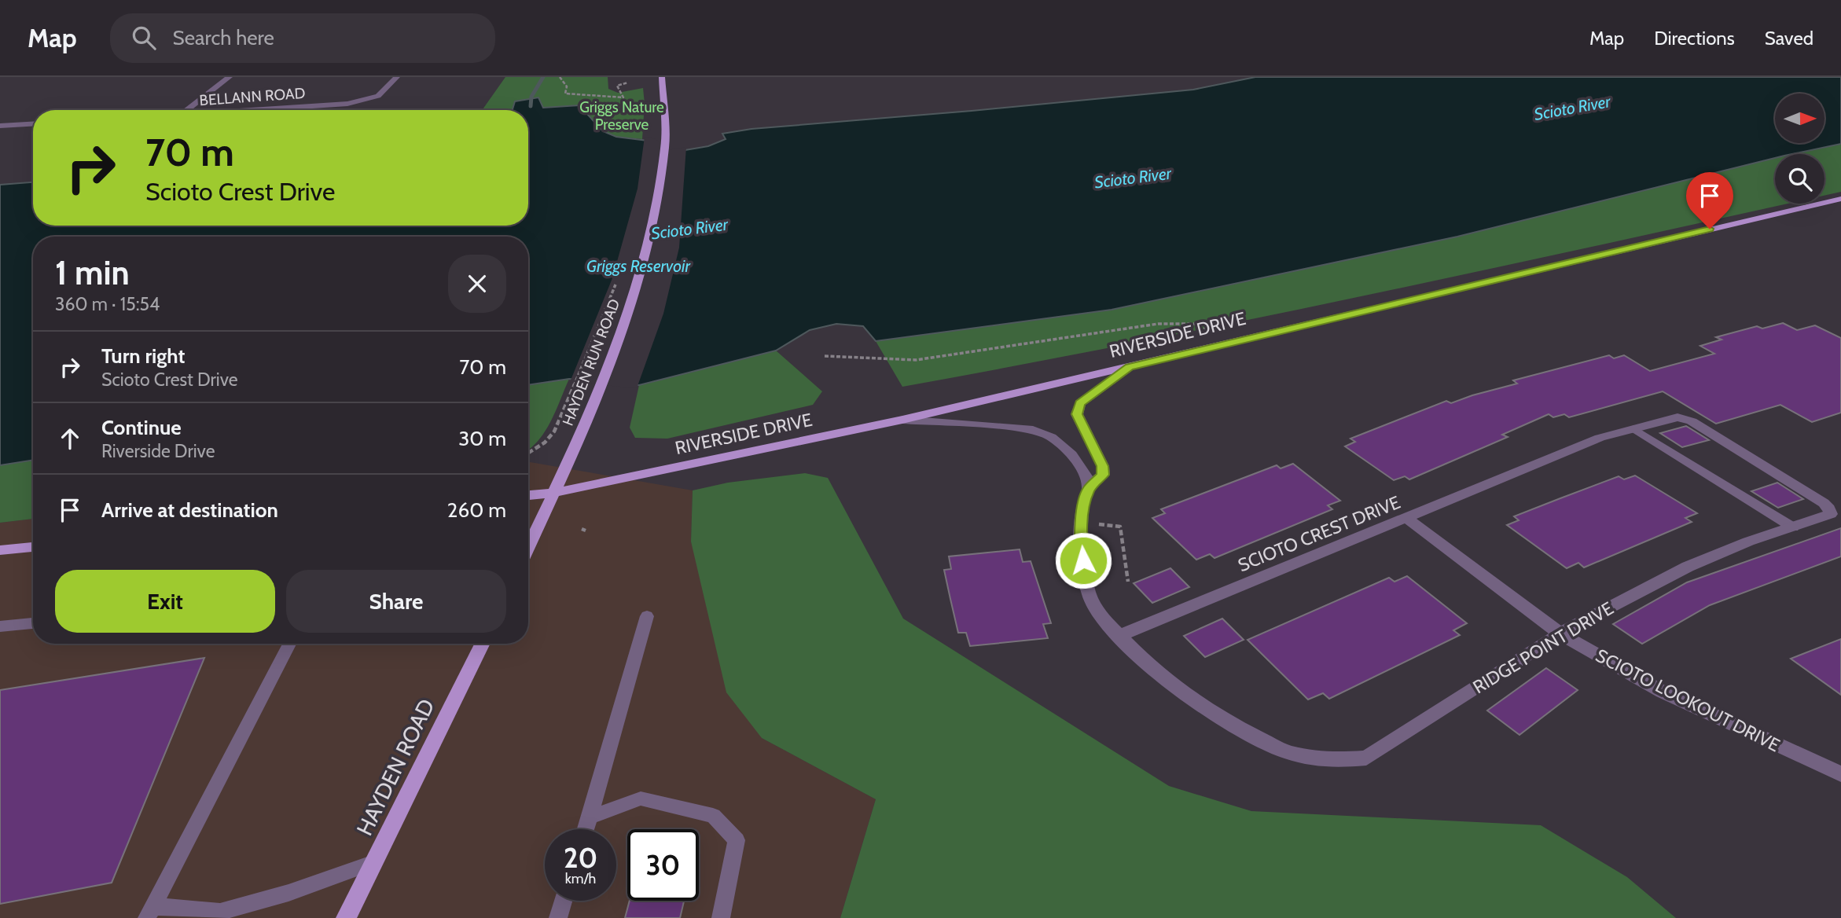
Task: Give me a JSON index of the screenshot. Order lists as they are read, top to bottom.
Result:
{
  "streets": {
    "main road": ["RIVERSIDE DRIVE", "HAYDEN RUN ROAD", "HAYDEN ROAD"],
    "street": [
      "BELLANN ROAD",
      "SCIOTO CREST DRIVE",
      "RIDGE POINT DRIVE",
      "SCIOTO LOOKOUT DRIVE"
    ]
  },
  "crossings": [
    ["RIVERSIDE DRIVE", "HAYDEN RUN ROAD"],
    ["SCIOTO CREST DRIVE", "RIDGE POINT DRIVE"],
    ["SCIOTO CREST DRIVE", "SCIOTO LOOKOUT DRIVE"],
    ["RIDGE POINT DRIVE", "SCIOTO LOOKOUT DRIVE"]
  ],
  "water": ["Scioto River", "Griggs Reservoir"],
  "parks": ["Griggs Nature Preserve"],
  "north": "right",
  "page": {
    "header": "Map",
    "search": "Search here",
    "nav": ["Map", "Directions", "Saved"],
    "turn": ["70 m", "Scioto Crest Drive"],
    "heading": ["1 min", "360 m · 15:54"],
    "list": [
      {
        "name": "Turn right",
        "note": "Scioto Crest Drive",
        "value": "70 m"
      },
      {
        "name": "Continue",
        "note": "Riverside Drive",
        "value": "30 m"
      },
      {
        "name": "Arrive at destination",
        "value": "260 m"
      }
    ],
    "buttons": ["Exit", "Share"],
    "speed": "20 km/h",
    "limit": "30"
  }
}
